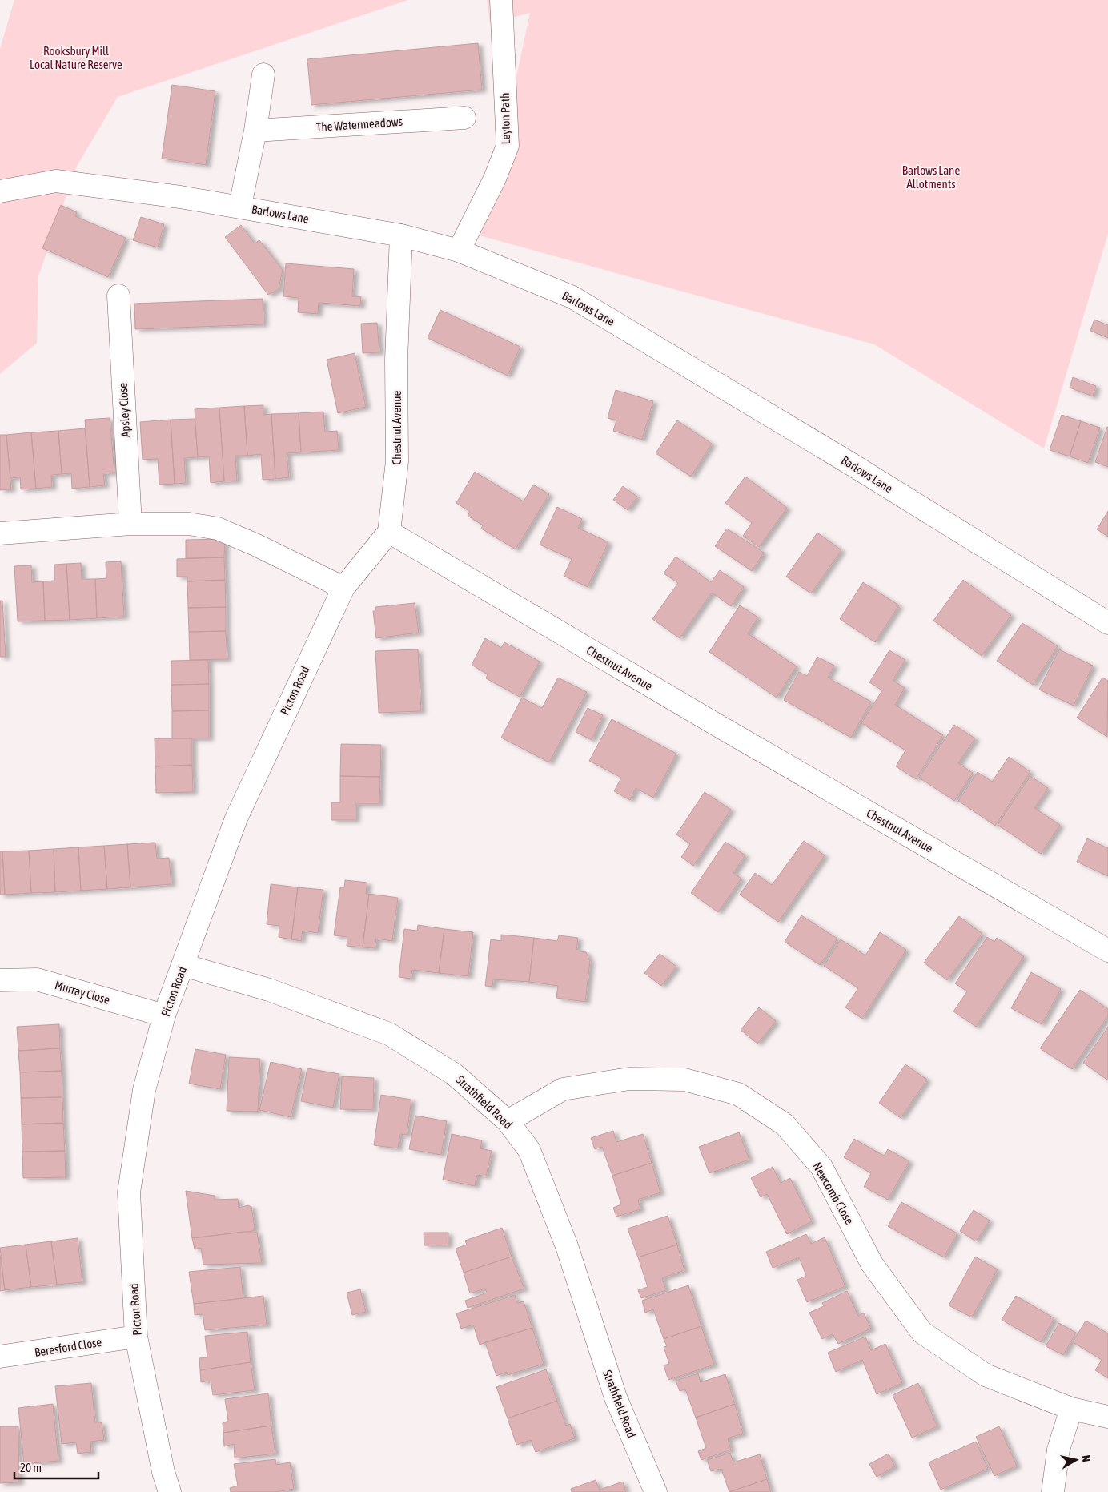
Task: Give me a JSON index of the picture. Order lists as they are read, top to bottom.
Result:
{
  "streets": {
    "street": [
      "Leyton Path",
      "The Watermeadows",
      "Barlows Lane",
      "Apsley Close",
      "Chestnut Avenue",
      "Picton Road",
      "Murray Close",
      "Strathfield Road",
      "Newcomb Close",
      "Beresford Close"
    ]
  },
  "crossings": [
    ["Leyton Path", "Barlows Lane"],
    ["Barlows Lane", "Chestnut Avenue"],
    ["Chestnut Avenue", "Picton Road"],
    ["Picton Road", "Murray Close"],
    ["Picton Road", "Strathfield Road"],
    ["Picton Road", "Beresford Close"],
    ["Strathfield Road", "Newcomb Close"]
  ],
  "parks": ["Rooksbury Mill Local Nature Reserve", "Barlows Lane Allotments"],
  "scale_bar": "20 m",
  "north": "right"
}
